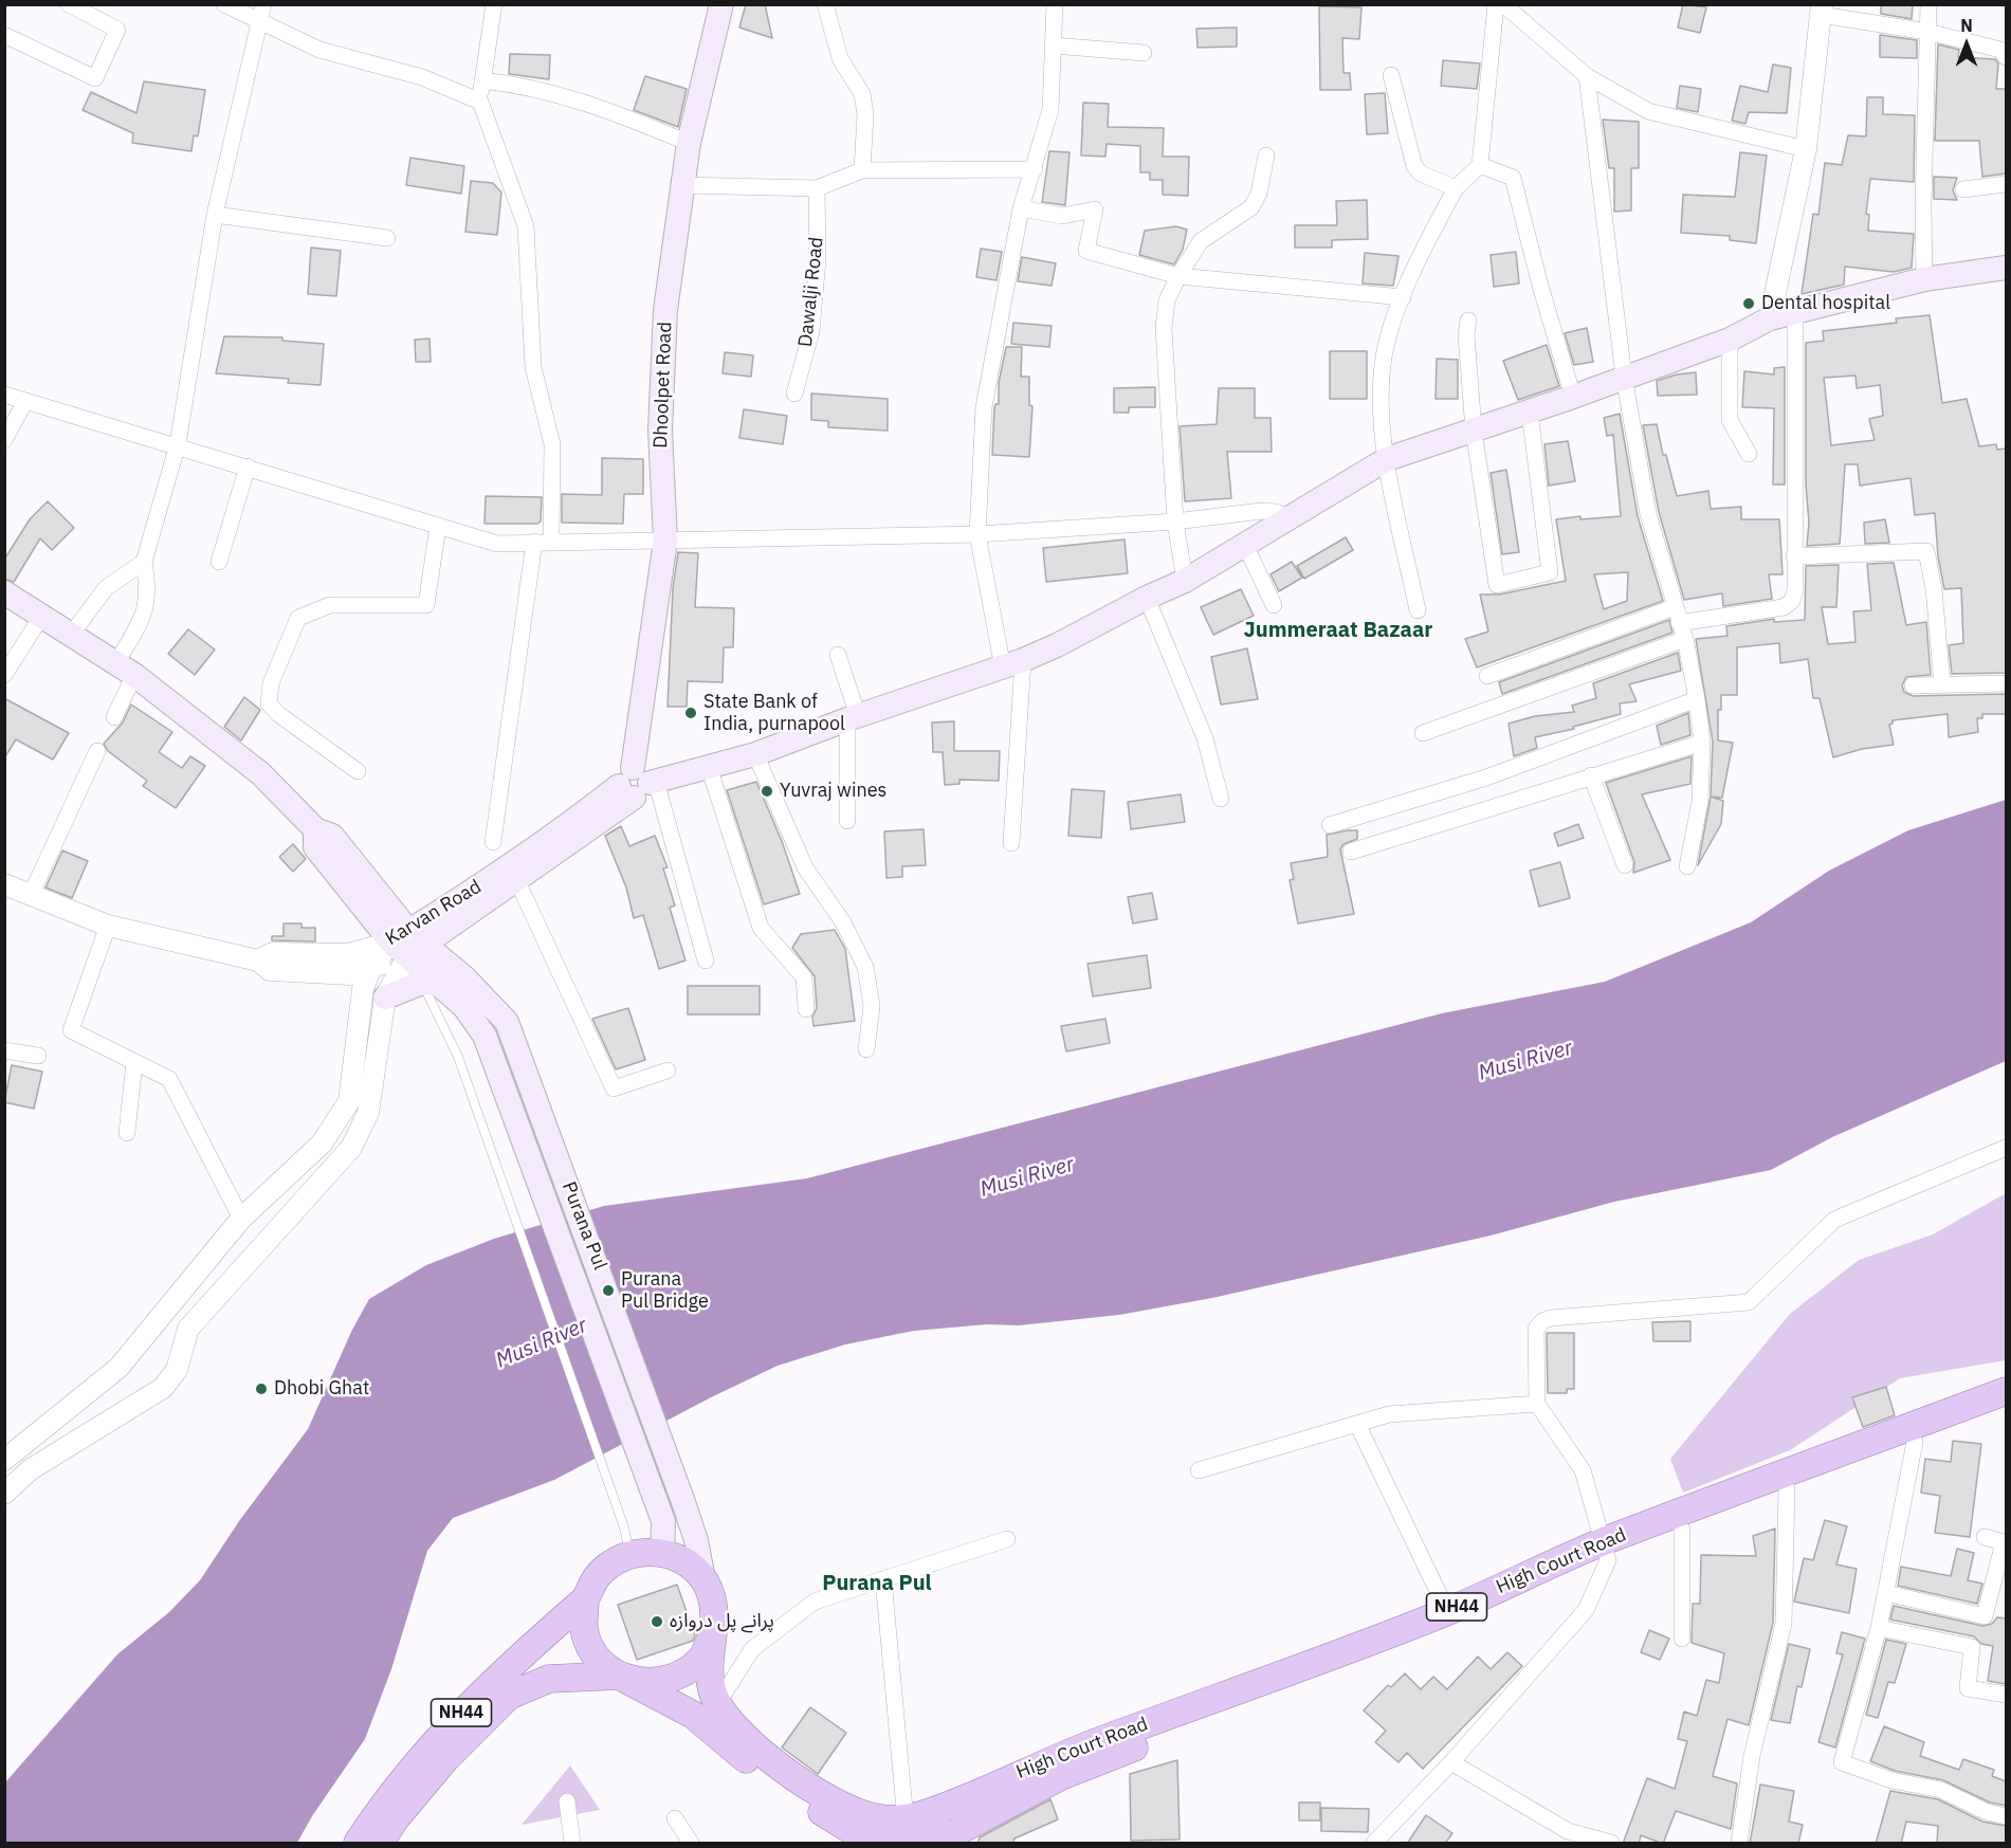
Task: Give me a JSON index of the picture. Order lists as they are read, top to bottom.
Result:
{
  "streets": {
    "highway": ["High Court Road", "NH44"],
    "main road": ["Dhoolpet Road", "Karvan Road", "Purana Pul"],
    "street": ["Dawalji Road"]
  },
  "crossings": [
    ["Dhoolpet Road", "Karvan Road"],
    ["Karvan Road", "Purana Pul"],
    ["Purana Pul", "NH44"],
    ["High Court Road", "NH44"]
  ],
  "districts": ["Jummeraat Bazaar", "Purana Pul"],
  "water": ["Musi River"],
  "places": [
    "Dental hospital",
    "State Bank of India, purnapool",
    "Yuvraj wines",
    "Purana Pul Bridge",
    "Dhobi Ghat",
    "پرانے پل دروازہ"
  ],
  "north": "top"
}
